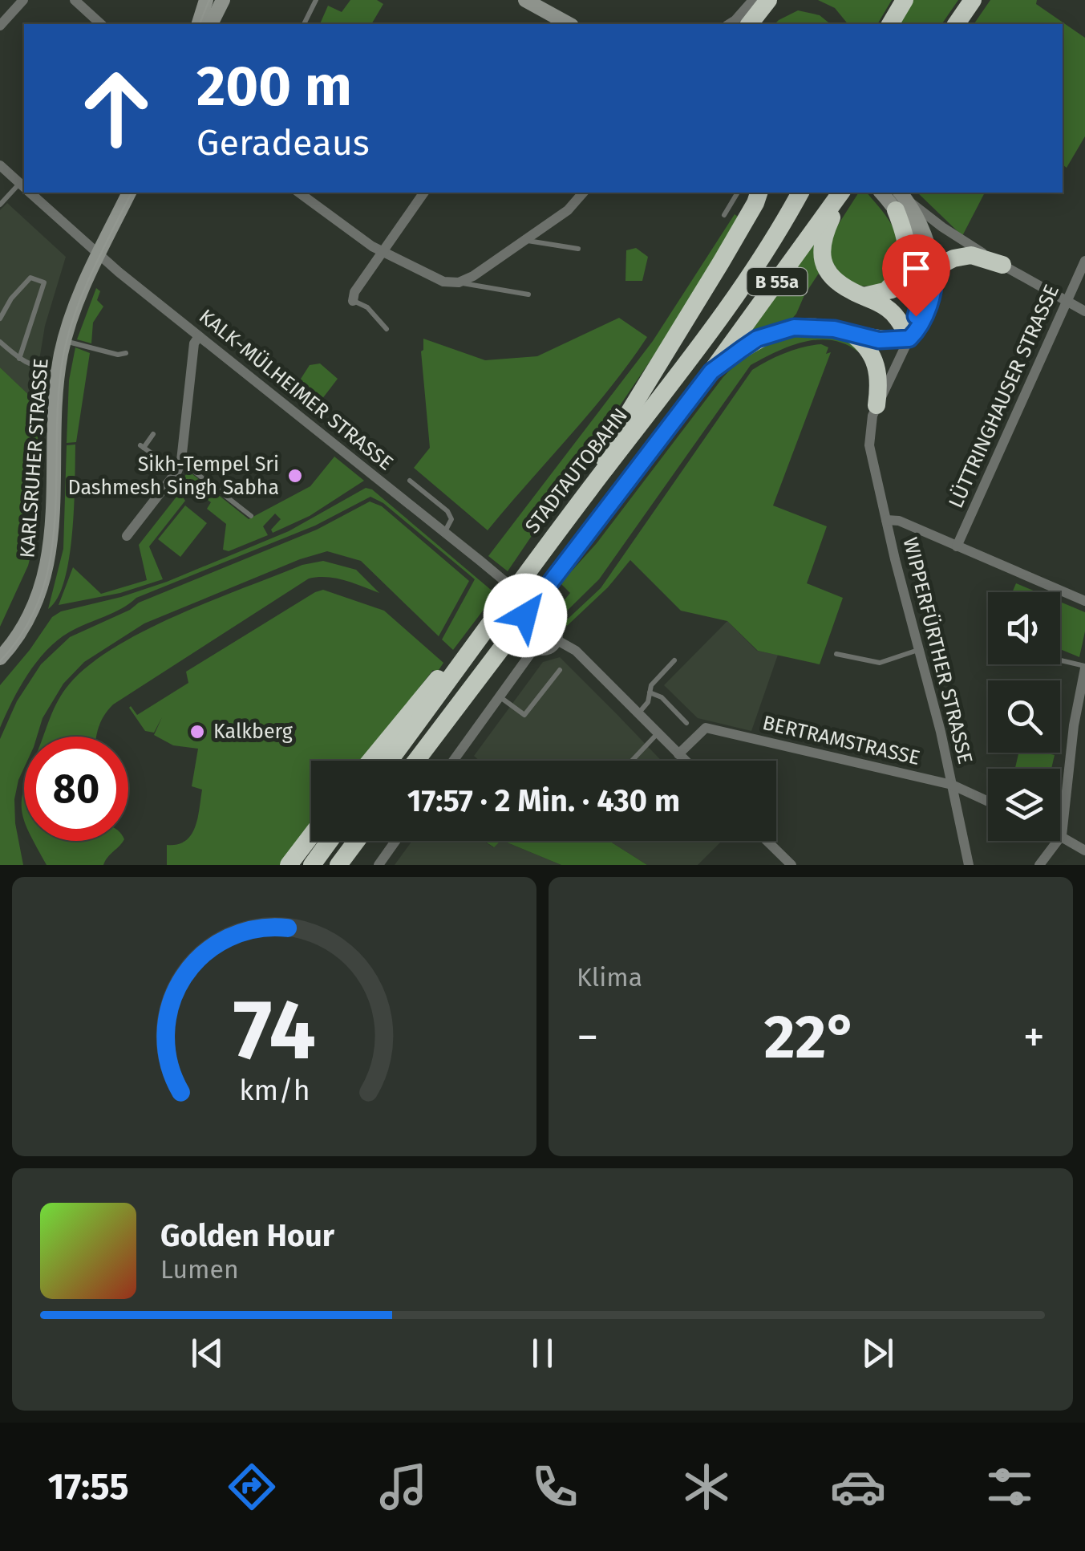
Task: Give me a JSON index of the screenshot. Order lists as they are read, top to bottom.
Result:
{
  "streets": {
    "highway": ["B 55a", "STADTAUTOBAHN"],
    "street": [
      "KALK-MÜLHEIMER STRASSE",
      "LÜTTRINGHAUSER STRASSE",
      "KARLSRUHER STRASSE",
      "WIPPERFÜRTHER STRASSE",
      "BERTRAMSTRASSE"
    ]
  },
  "crossings": [
    ["KALK-MÜLHEIMER STRASSE", "KARLSRUHER STRASSE"],
    ["WIPPERFÜRTHER STRASSE", "BERTRAMSTRASSE"]
  ],
  "places": ["Sikh-Tempel Sri Dashmesh Singh Sabha", "Kalkberg"],
  "page": {
    "turn": ["200 m", "Geradeaus"],
    "limit": "80",
    "trip": "17:57 · 2 Min. · 430 m",
    "tile": "Klima",
    "heat": ["−", "22°", "+"],
    "song": ["Golden Hour", "Lumen"],
    "tabs": "17:55",
    "gauge": ["74", "km/h"]
  }
}
